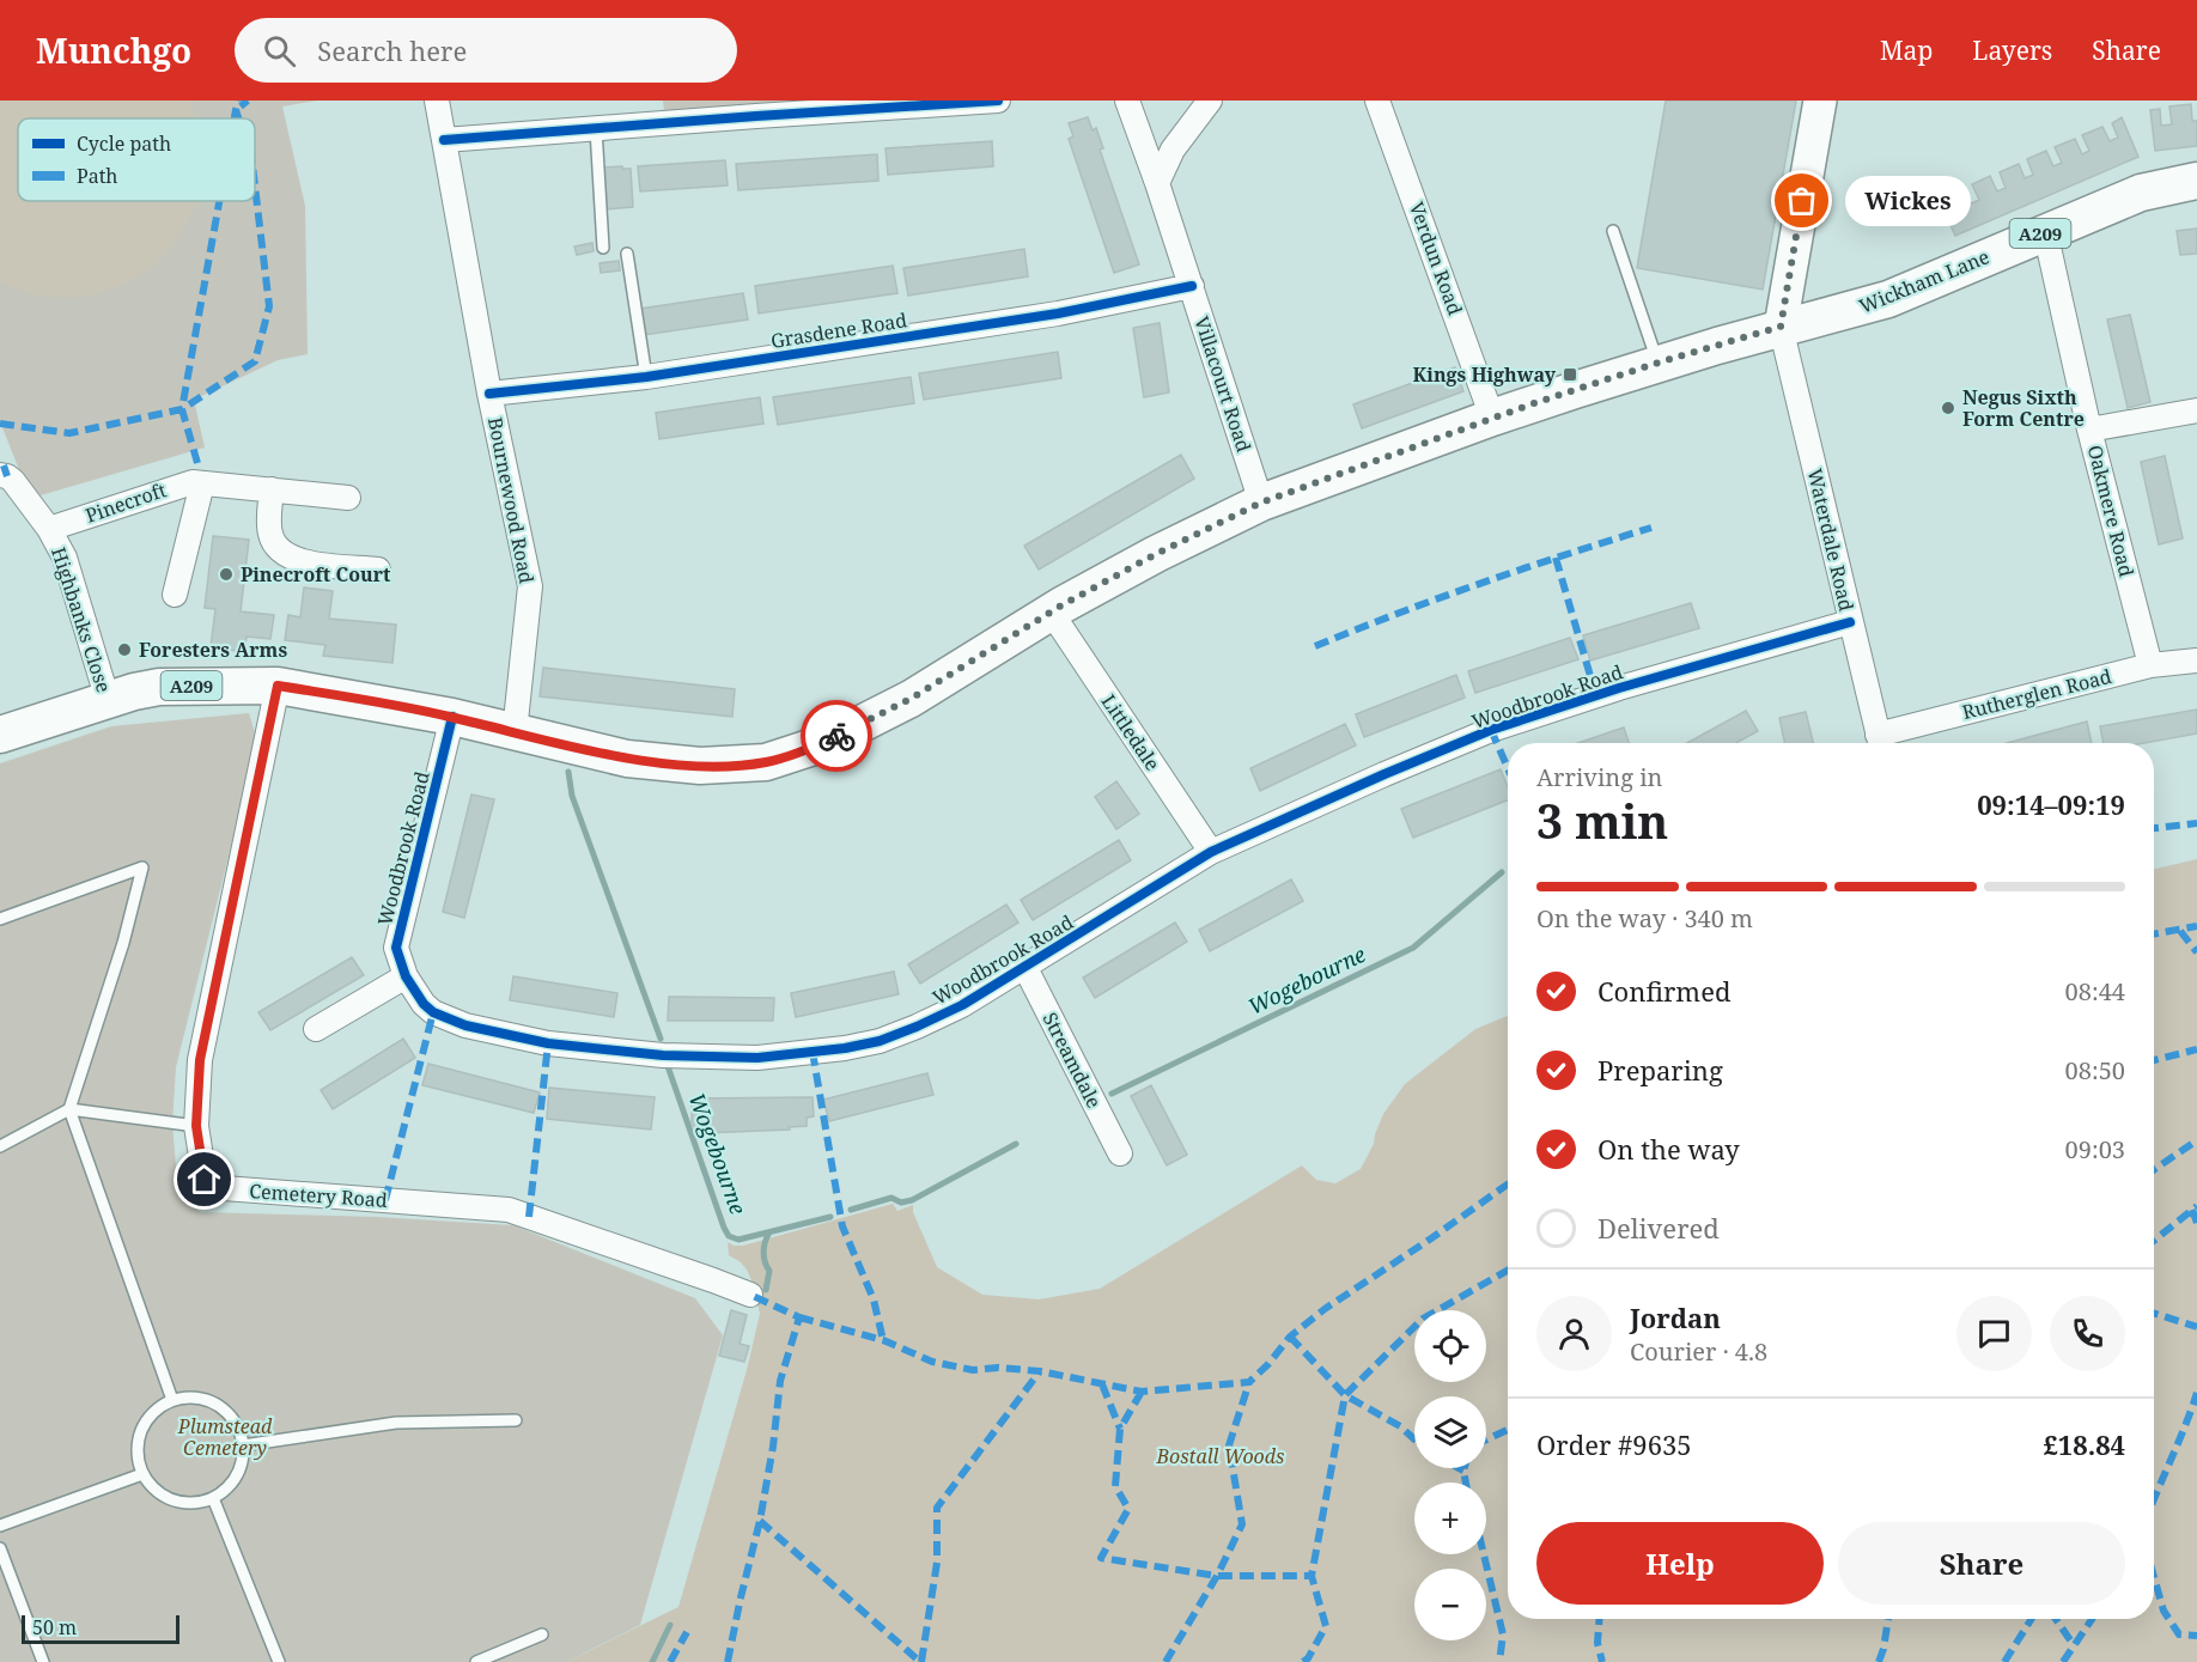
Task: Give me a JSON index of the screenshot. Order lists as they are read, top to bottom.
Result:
{
  "streets": {
    "main road": ["A209", "Wickham Lane"],
    "street": [
      "Verdun Road",
      "Grasdene Road",
      "Villacourt Road",
      "Bournewood Road",
      "Pinecroft",
      "Oakmere Road",
      "Waterdale Road",
      "Highbanks Close",
      "Rutherglen Road",
      "Woodbrook Road",
      "Littledale",
      "Streamdale",
      "Cemetery Road"
    ]
  },
  "crossings": [
    ["A209", "Wickham Lane"],
    ["A209", "Highbanks Close"],
    ["Verdun Road", "Wickham Lane"],
    ["Wickham Lane", "Villacourt Road"],
    ["Wickham Lane", "Bournewood Road"],
    ["Wickham Lane", "Oakmere Road"],
    ["Wickham Lane", "Waterdale Road"],
    ["Wickham Lane", "Highbanks Close"],
    ["Wickham Lane", "Woodbrook Road"],
    ["Wickham Lane", "Littledale"],
    ["Wickham Lane", "Cemetery Road"],
    ["Grasdene Road", "Villacourt Road"],
    ["Grasdene Road", "Bournewood Road"],
    ["Pinecroft", "Highbanks Close"],
    ["Oakmere Road", "Rutherglen Road"],
    ["Waterdale Road", "Rutherglen Road"],
    ["Waterdale Road", "Woodbrook Road"],
    ["Woodbrook Road", "Littledale"],
    ["Woodbrook Road", "Streamdale"]
  ],
  "water": ["Wogebourne"],
  "parks": ["Plumstead Cemetery", "Bostall Woods"],
  "places": {
    "other": [
      "Wickes",
      "Negus Sixth Form Centre",
      "Pinecroft Court",
      "Foresters Arms"
    ],
    "transit": ["Kings Highway"]
  },
  "legend": ["Cycle path", "Path"],
  "scale_bar": "50 m",
  "page": {
    "header": "Munchgo",
    "search": "Search here",
    "nav": ["Map", "Layers", "Share"],
    "bubble": "Wickes",
    "heading": ["3 min", "Arriving in", "09:14–09:19"],
    "panel": [
      "Jordan",
      "Courier · 4.8",
      "Order #9635",
      "£18.84"
    ],
    "bar": "On the way · 340 m",
    "list": [
      ["Confirmed", "08:44"],
      ["Preparing", "08:50"],
      ["On the way", "09:03"],
      "Delivered"
    ],
    "map_buttons": ["+", "−"],
    "buttons": ["Help", "Share"],
    "scale": "50 m"
  }
}
